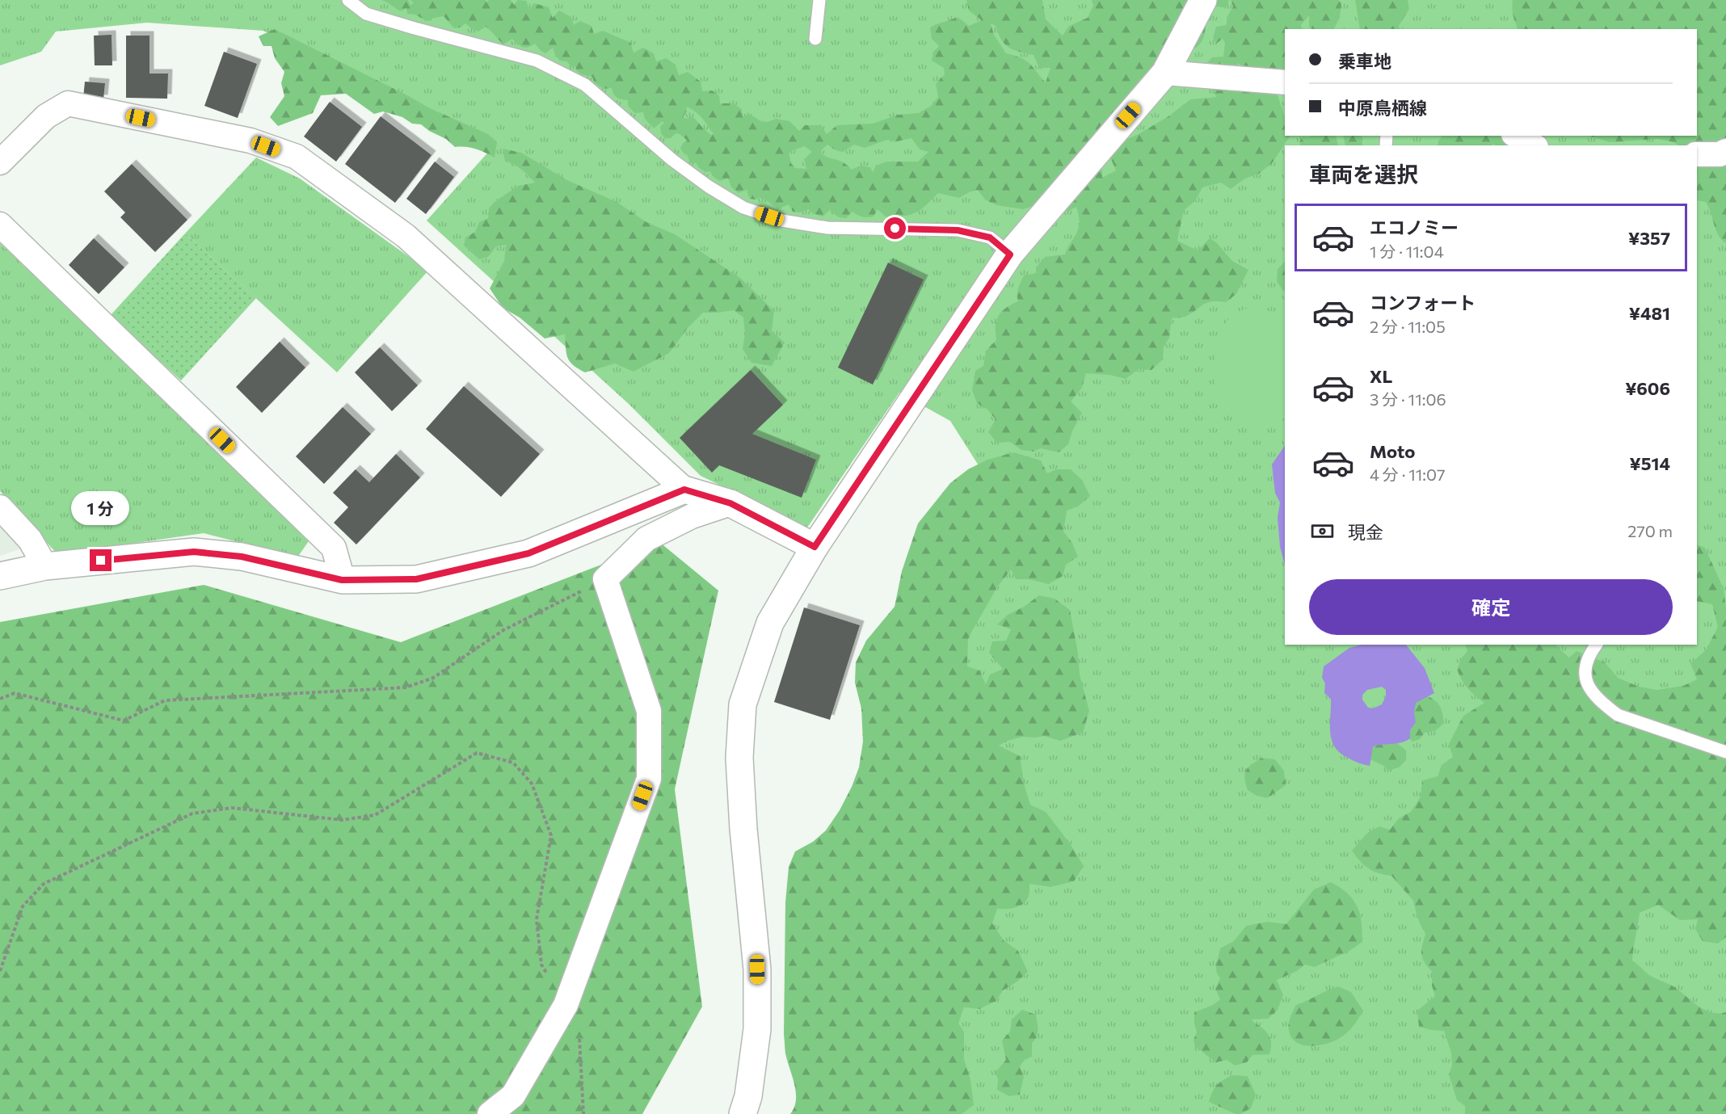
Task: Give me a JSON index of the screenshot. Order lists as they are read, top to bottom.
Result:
{
  "page": {
    "banner": ["乗車地", "中原鳥栖線"],
    "heading": "車両を選択",
    "list": [
      {
        "name": "エコノミー",
        "note": "1 分 · 11:04",
        "value": "¥357"
      },
      {
        "name": "コンフォート",
        "note": "2 分 · 11:05",
        "value": "¥481"
      },
      {
        "name": "XL",
        "note": "3 分 · 11:06",
        "value": "¥606"
      },
      {
        "name": "Moto",
        "note": "4 分 · 11:07",
        "value": "¥514"
      }
    ],
    "bubble": "1 分",
    "pay": ["現金", "270 m"],
    "buttons": "確定"
  }
}
